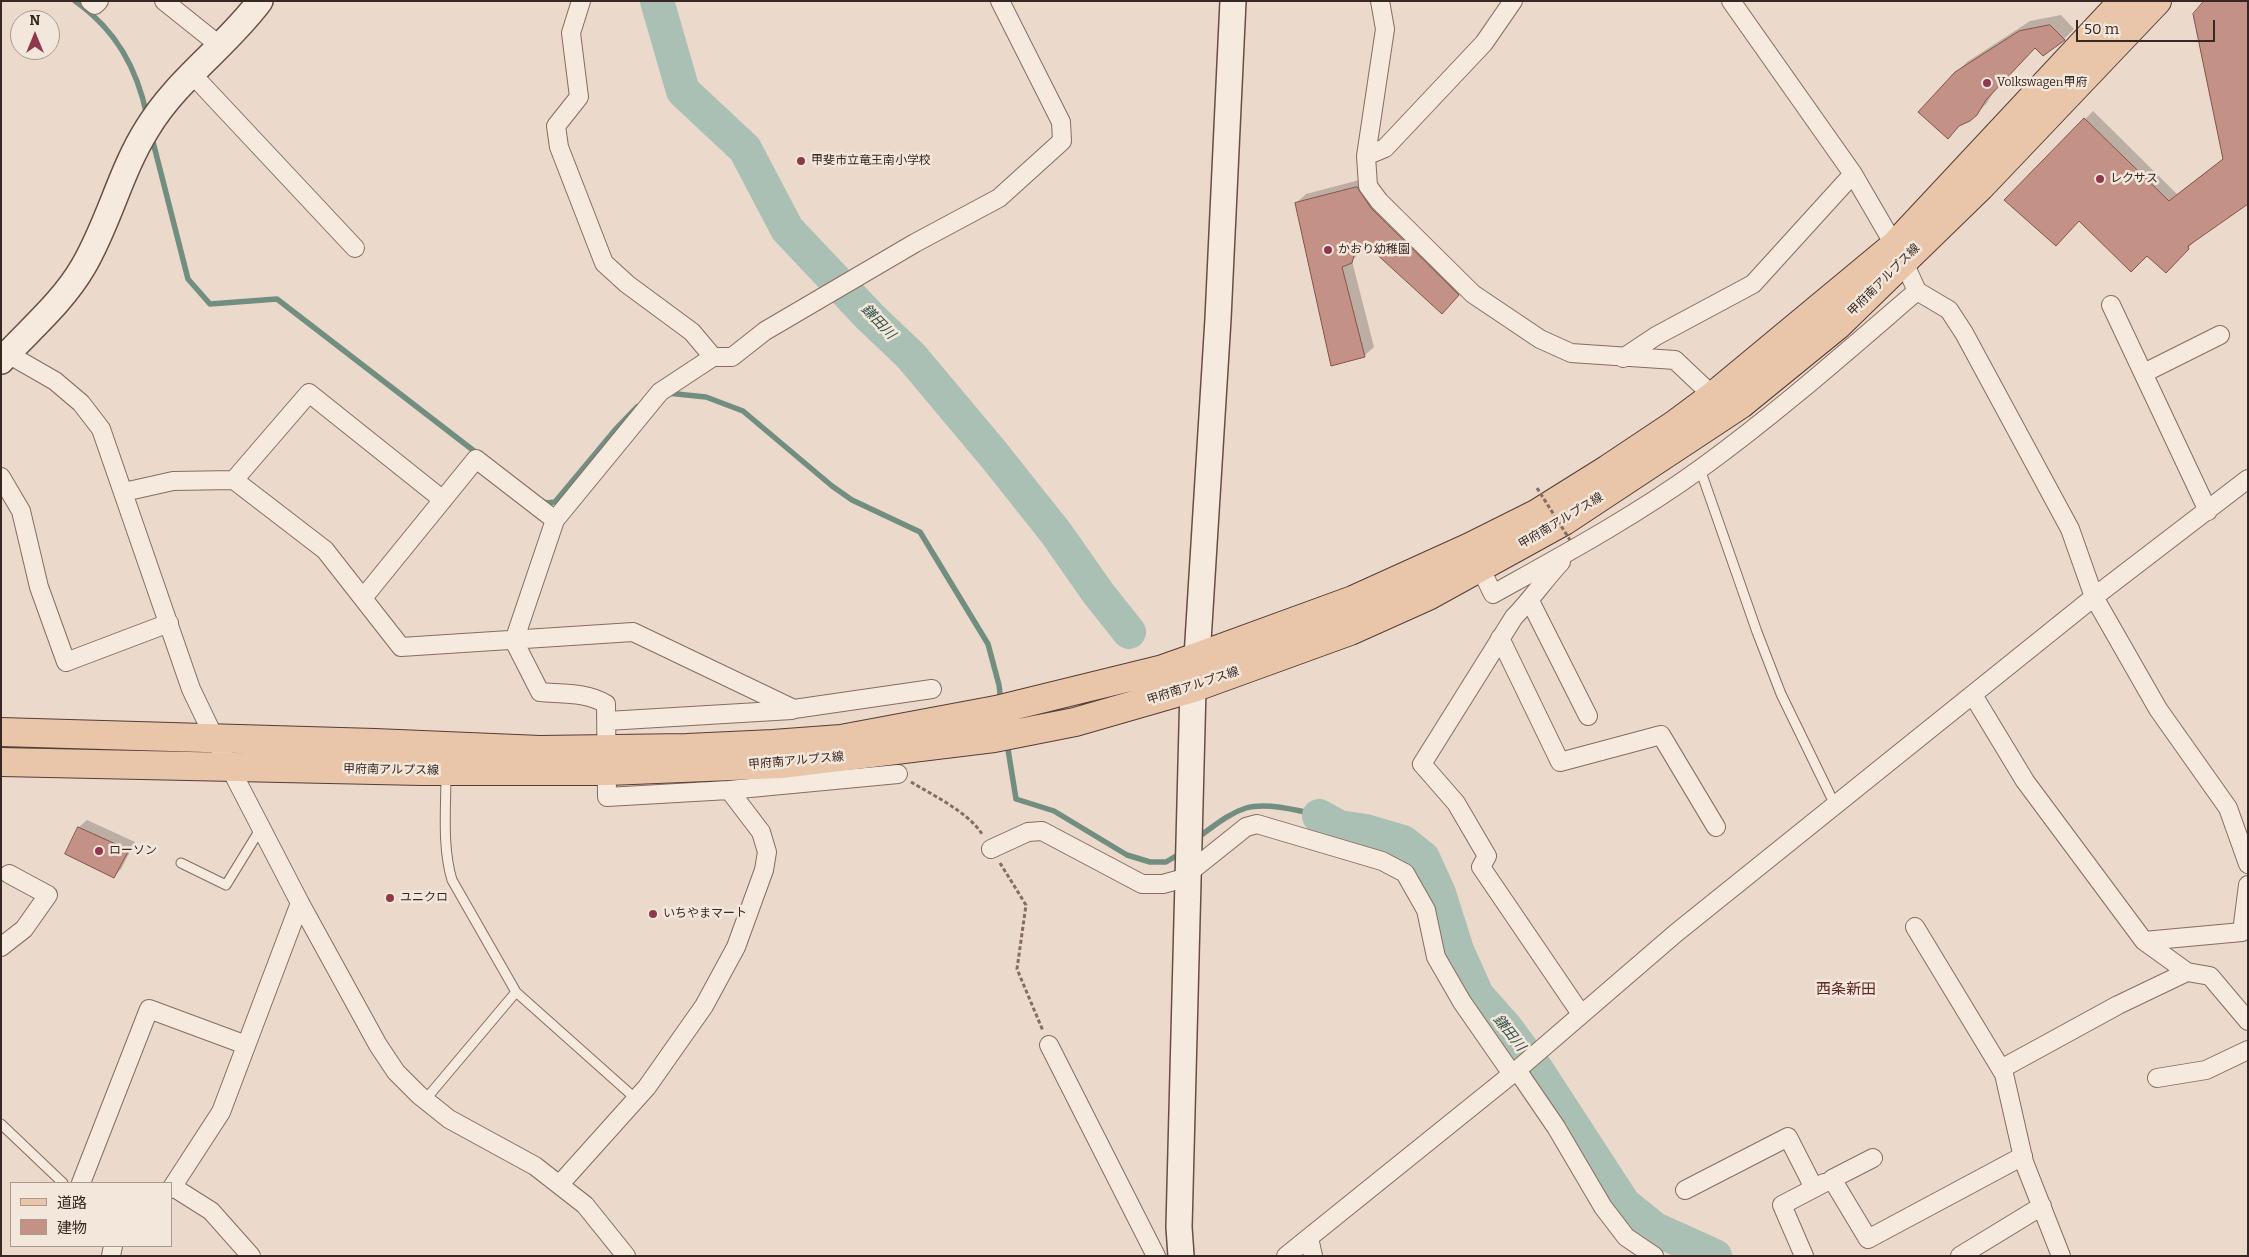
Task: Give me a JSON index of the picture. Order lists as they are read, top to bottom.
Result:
{
  "streets": {
    "main road": ["甲府南アルプス線"]
  },
  "districts": ["西条新田"],
  "water": ["鎌田川"],
  "places": [
    "Volkswagen甲府",
    "甲斐市立竜王南小学校",
    "レクサス",
    "かおり幼稚園",
    "ローソン",
    "ユニクロ",
    "いちやまマート"
  ],
  "legend": ["道路", "建物"],
  "scale_bar": "50 m",
  "north": "top"
}
